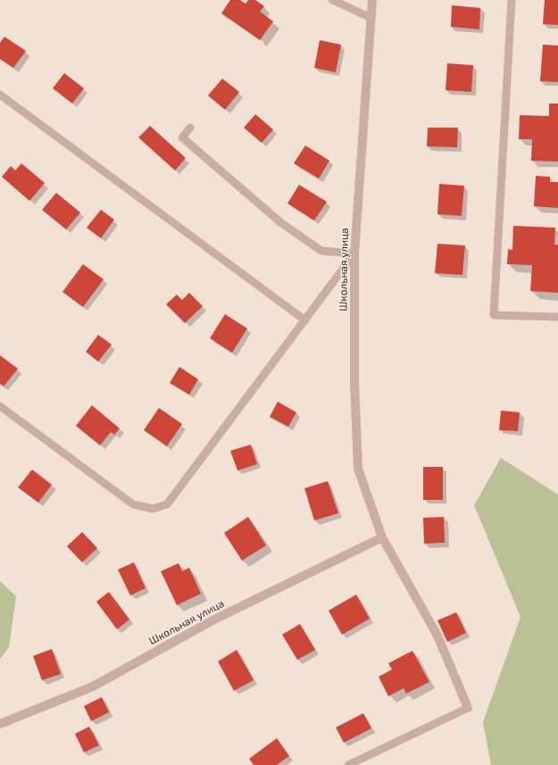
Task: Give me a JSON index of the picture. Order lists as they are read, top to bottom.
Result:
{
  "streets": {
    "street": ["Школьная улица"]
  }
}
